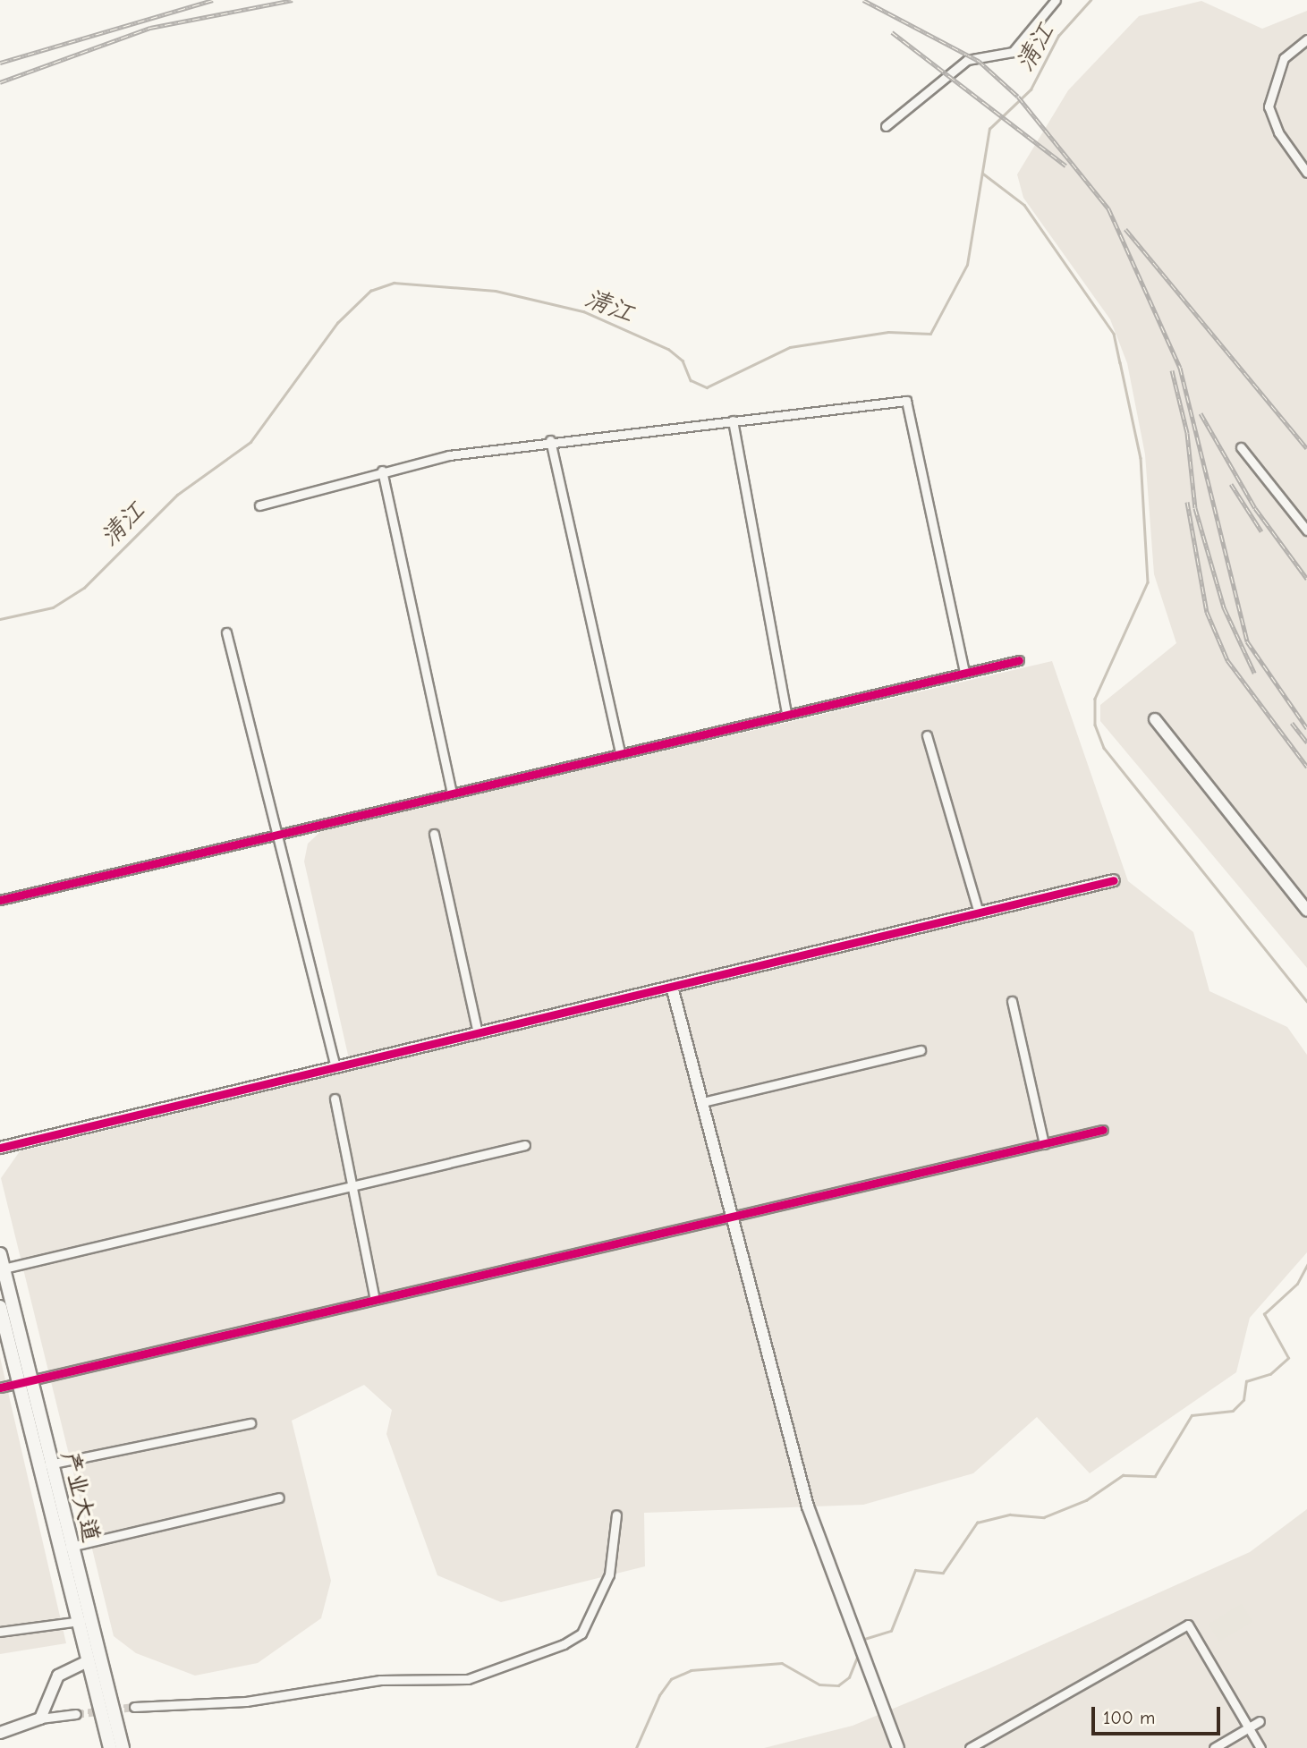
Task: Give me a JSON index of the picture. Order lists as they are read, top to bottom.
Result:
{
  "streets": {
    "main road": ["产业大道"]
  },
  "water": ["清江"],
  "scale_bar": "100 m"
}
